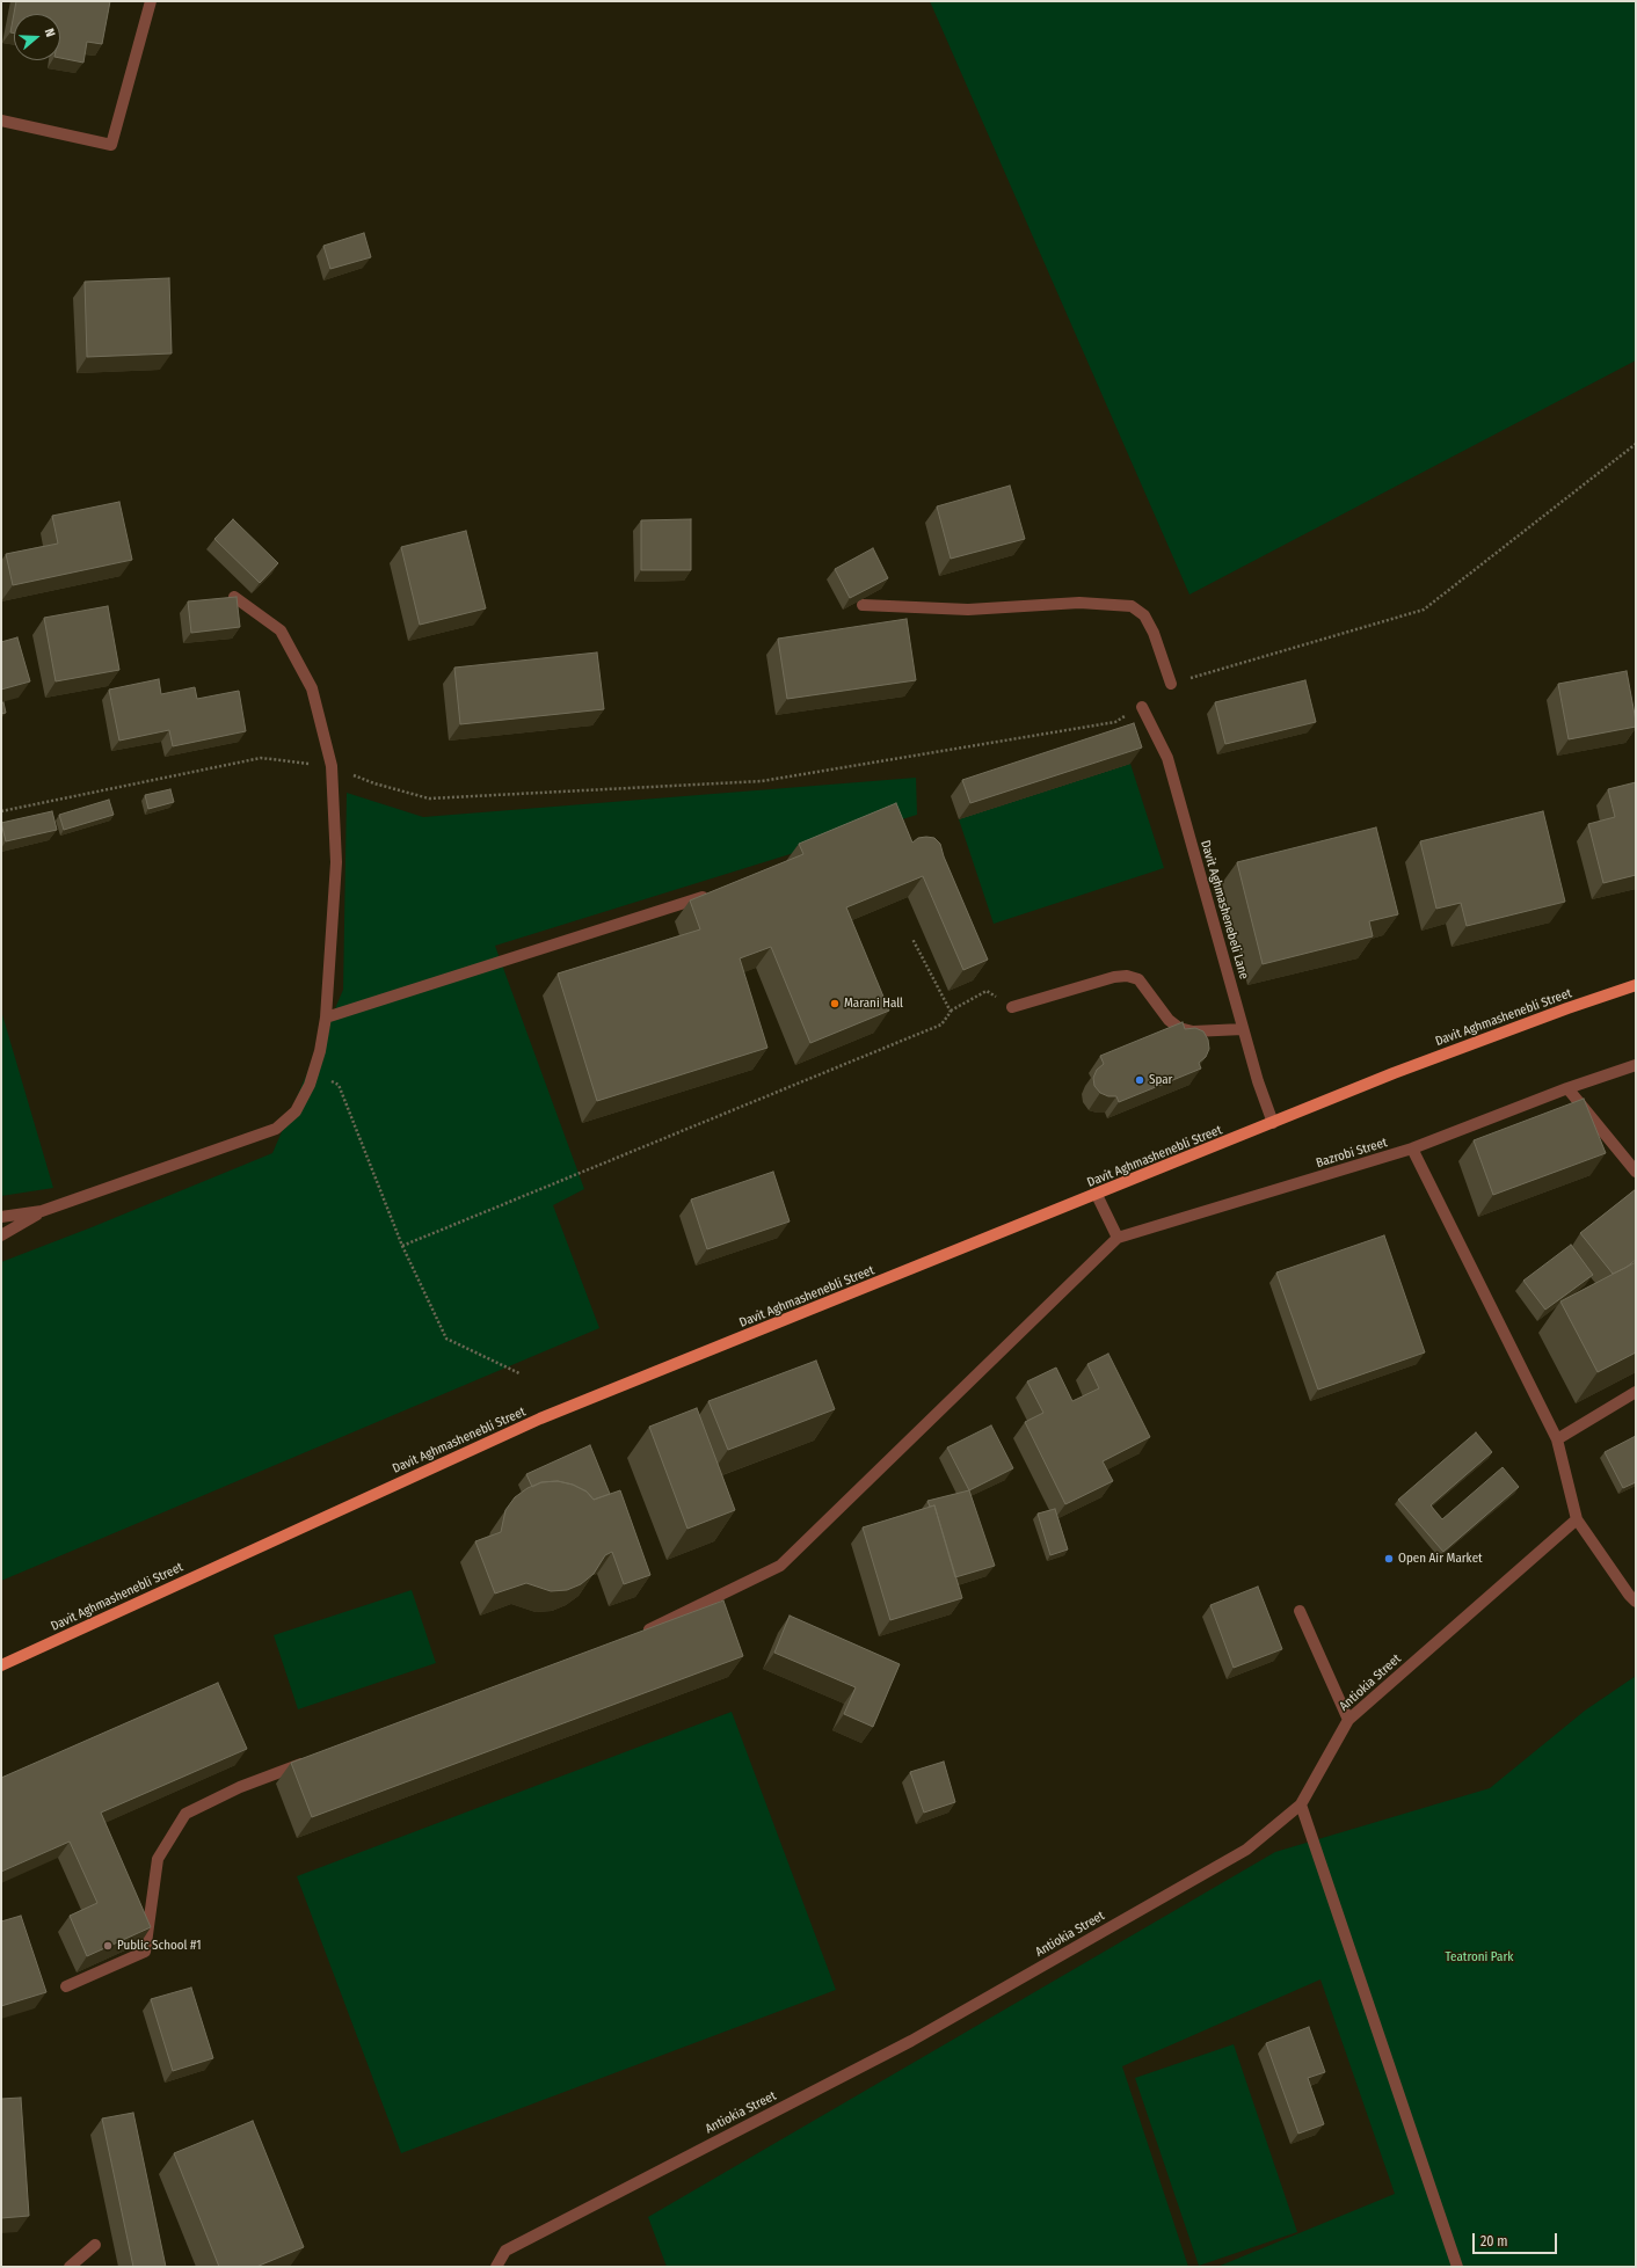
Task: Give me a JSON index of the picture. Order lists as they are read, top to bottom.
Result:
{
  "streets": {
    "main road": ["Davit Aghmashenebli Street"],
    "street": ["Davit Aghmashenebeli Lane", "Bazrobi Street", "Antiokia Street"]
  },
  "crossings": [
    ["Davit Aghmashenebeli Lane", "Davit Aghmashenebli Street"]
  ],
  "parks": ["Teatroni Park"],
  "places": [
    "Marani Hall",
    "Spar",
    "Open Air Market",
    "Public School #1"
  ],
  "scale_bar": "20 m",
  "north": "right"
}
